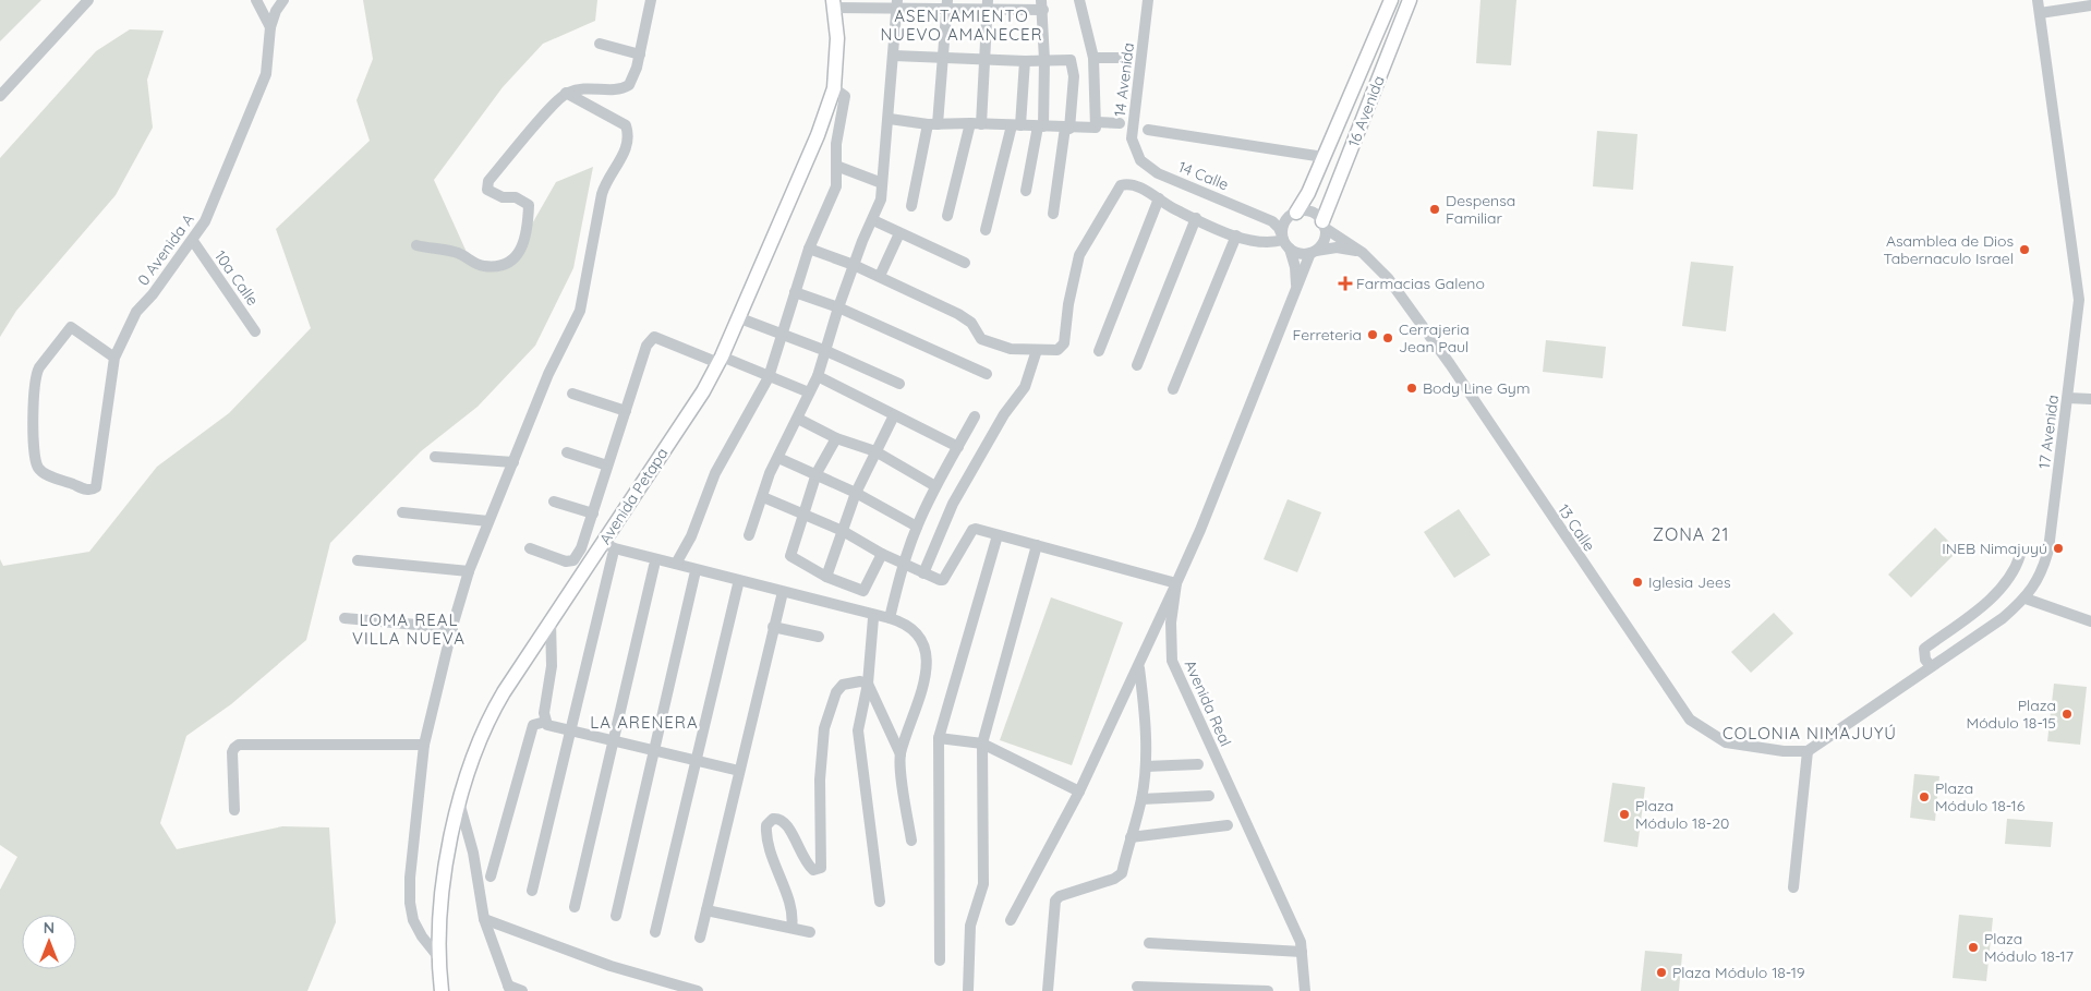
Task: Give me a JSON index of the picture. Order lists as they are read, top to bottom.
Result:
{
  "streets": {
    "main road": ["16 Avenida", "Avenida Petapa"],
    "street": [
      "14 Avenida",
      "14 Calle",
      "0 Avenida A",
      "10a Calle",
      "17 Avenida",
      "13 Calle",
      "Avenida Real"
    ]
  },
  "crossings": [
    ["14 Avenida", "14 Calle"],
    ["16 Avenida", "14 Calle"],
    ["16 Avenida", "13 Calle"],
    ["16 Avenida", "Avenida Real"],
    ["14 Calle", "13 Calle"],
    ["14 Calle", "Avenida Real"],
    ["0 Avenida A", "10a Calle"],
    ["17 Avenida", "13 Calle"],
    ["13 Calle", "Avenida Real"]
  ],
  "districts": [
    "ASENTAMIENTO NUEVO AMANECER",
    "ZONA 21",
    "LOMA REAL VILLA NUEVA",
    "LA ARENERA",
    "COLONIA NIMAJUYÚ"
  ],
  "places": {
    "other": [
      "Despensa Familiar",
      "Asamblea de Dios Tabernaculo Israel",
      "Ferreteria",
      "Cerrajeria Jean Paul",
      "Body Line Gym",
      "INEB Nimajuyú",
      "Iglesia Jees",
      "Plaza Módulo 18-15",
      "Plaza Módulo 18-16",
      "Plaza Módulo 18-20",
      "Plaza Módulo 18-17",
      "Plaza Módulo 18-19"
    ],
    "health": ["Farmacias Galeno"]
  },
  "north": "top"
}
